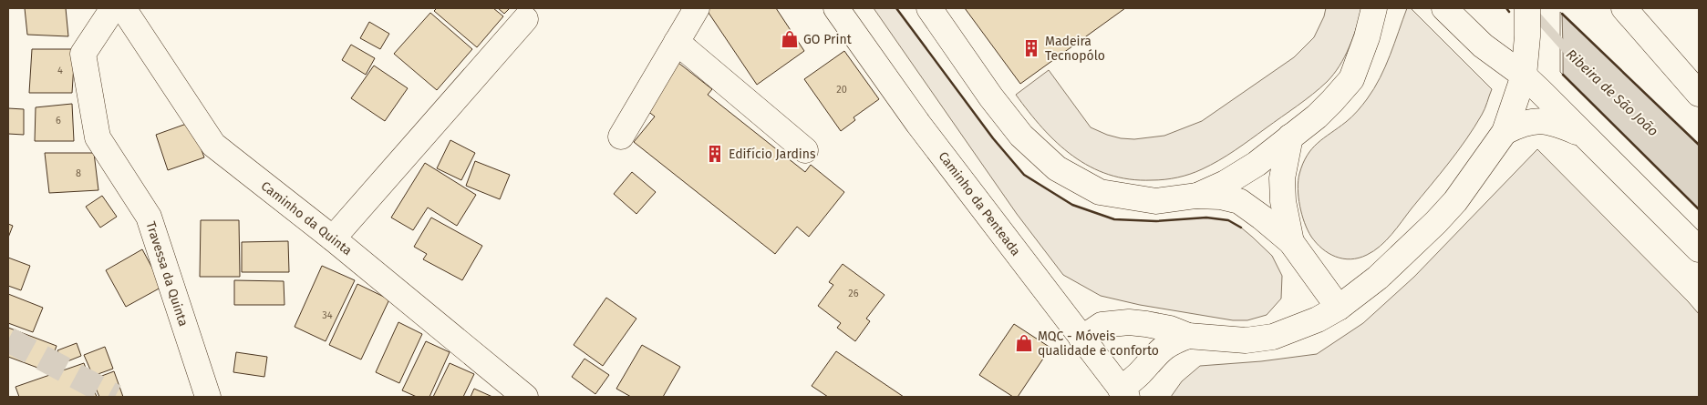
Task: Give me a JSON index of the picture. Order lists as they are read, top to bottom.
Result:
{
  "streets": {
    "street": ["Caminho da Penteada", "Caminho da Quinta", "Travessa da Quinta"]
  },
  "water": ["Ribeira de São João"],
  "places": {
    "shop": ["GO Print", "MQC - Móveis qualidade e conforto"],
    "building": ["Madeira Tecnopólo", "Edifício Jardins"]
  },
  "house_numbers": [
    "4",
    "20",
    "6",
    "8",
    "26",
    "34"
  ]
}
